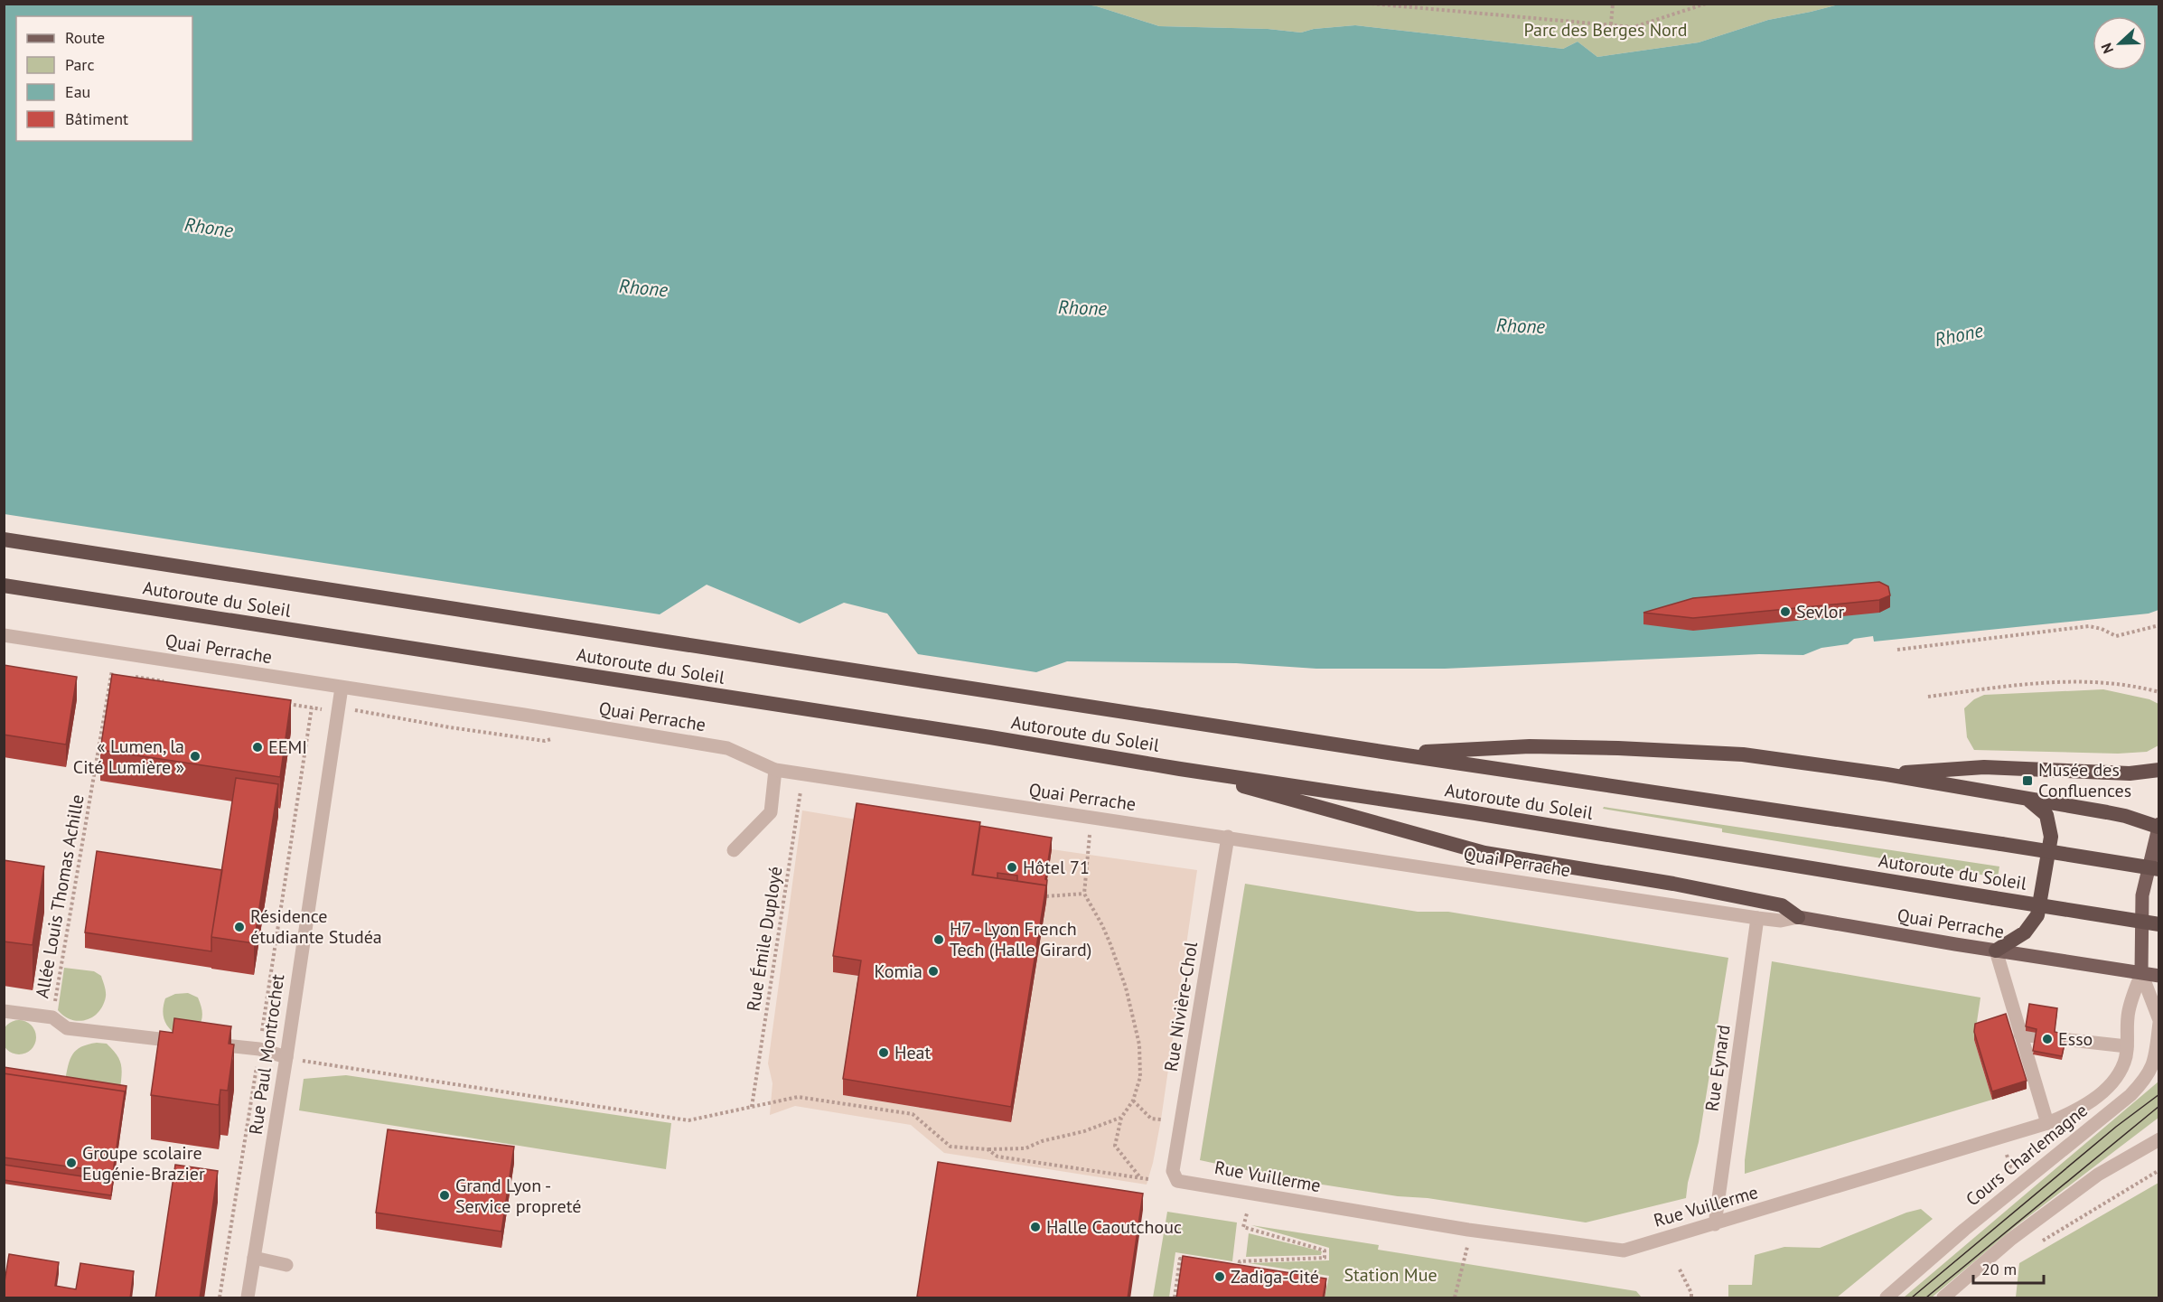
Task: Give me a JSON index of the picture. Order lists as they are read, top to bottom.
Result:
{
  "streets": {
    "highway": ["Autoroute du Soleil"],
    "main road": ["Quai Perrache"],
    "street": [
      "Rue Nivière-Chol",
      "Rue Paul Montrochet",
      "Rue Eynard",
      "Cours Charlemagne",
      "Rue Vuillerme"
    ],
    "path": ["Allée Louis Thomas Achille", "Rue Émile Duployé"]
  },
  "crossings": [
    ["Quai Perrache", "Allée Louis Thomas Achille"],
    ["Quai Perrache", "Rue Émile Duployé"],
    ["Quai Perrache", "Rue Nivière-Chol"],
    ["Quai Perrache", "Rue Paul Montrochet"],
    ["Quai Perrache", "Rue Eynard"],
    ["Quai Perrache", "Cours Charlemagne"],
    ["Quai Perrache", "Rue Vuillerme"],
    ["Rue Nivière-Chol", "Rue Vuillerme"],
    ["Rue Eynard", "Rue Vuillerme"],
    ["Cours Charlemagne", "Rue Vuillerme"]
  ],
  "water": ["Rhone"],
  "parks": ["Parc des Berges Nord", "Station Mue"],
  "places": {
    "other": [
      "Sevlor",
      "EEMI",
      "« Lumen, la Cité Lumière »",
      "Hôtel 71",
      "Résidence étudiante Studéa",
      "H7 - Lyon French Tech (Halle Girard)",
      "Komia",
      "Esso",
      "Heat",
      "Groupe scolaire Eugénie-Brazier",
      "Grand Lyon - Service propreté",
      "Halle Caoutchouc",
      "Zadiga-Cité"
    ],
    "transit": ["Musée des Confluences"]
  },
  "legend": [
    "Route",
    "Parc",
    "Eau",
    "Bâtiment"
  ],
  "scale_bar": "20 m",
  "north": "left"
}
